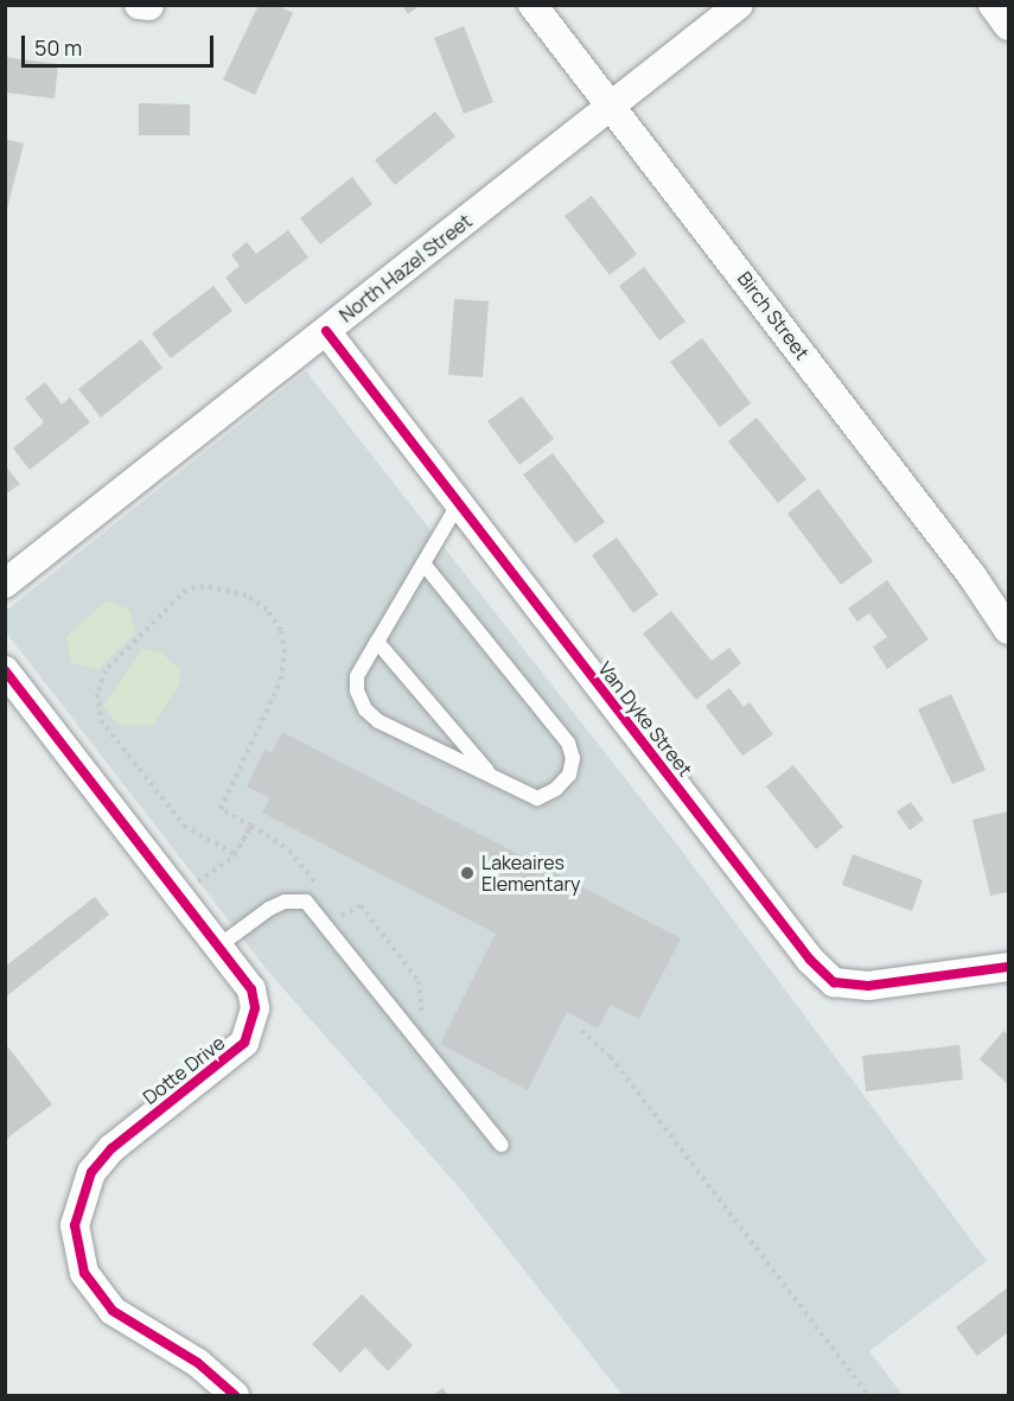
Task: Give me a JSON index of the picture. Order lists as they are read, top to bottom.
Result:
{
  "streets": {
    "street": [
      "North Hazel Street",
      "Birch Street",
      "Van Dyke Street",
      "Dotte Drive"
    ]
  },
  "crossings": [
    ["North Hazel Street", "Birch Street"],
    ["North Hazel Street", "Van Dyke Street"]
  ],
  "places": ["Lakeaires Elementary"],
  "scale_bar": "50 m"
}
